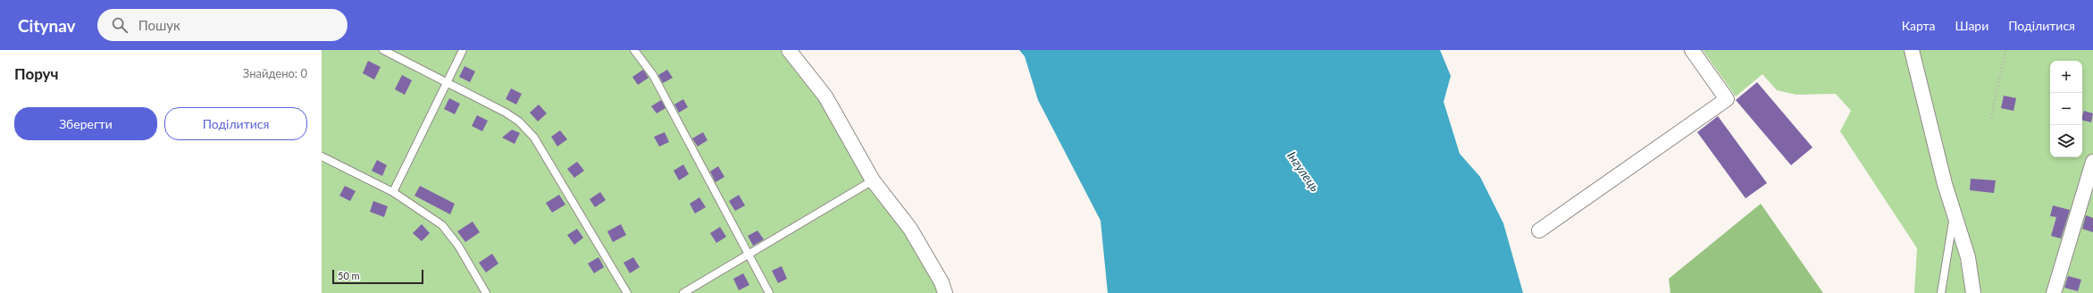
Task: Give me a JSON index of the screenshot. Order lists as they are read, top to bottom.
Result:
{
  "water": ["Інгулець"],
  "scale_bar": "50 m",
  "page": {
    "header": "Citynav",
    "search": "Пошук",
    "nav": ["Карта", "Шари", "Поділитися"],
    "heading": ["Поруч", "Знайдено: 0"],
    "map_buttons": ["+", "−"],
    "buttons": ["Зберегти", "Поділитися"],
    "scale": "50 m"
  }
}
